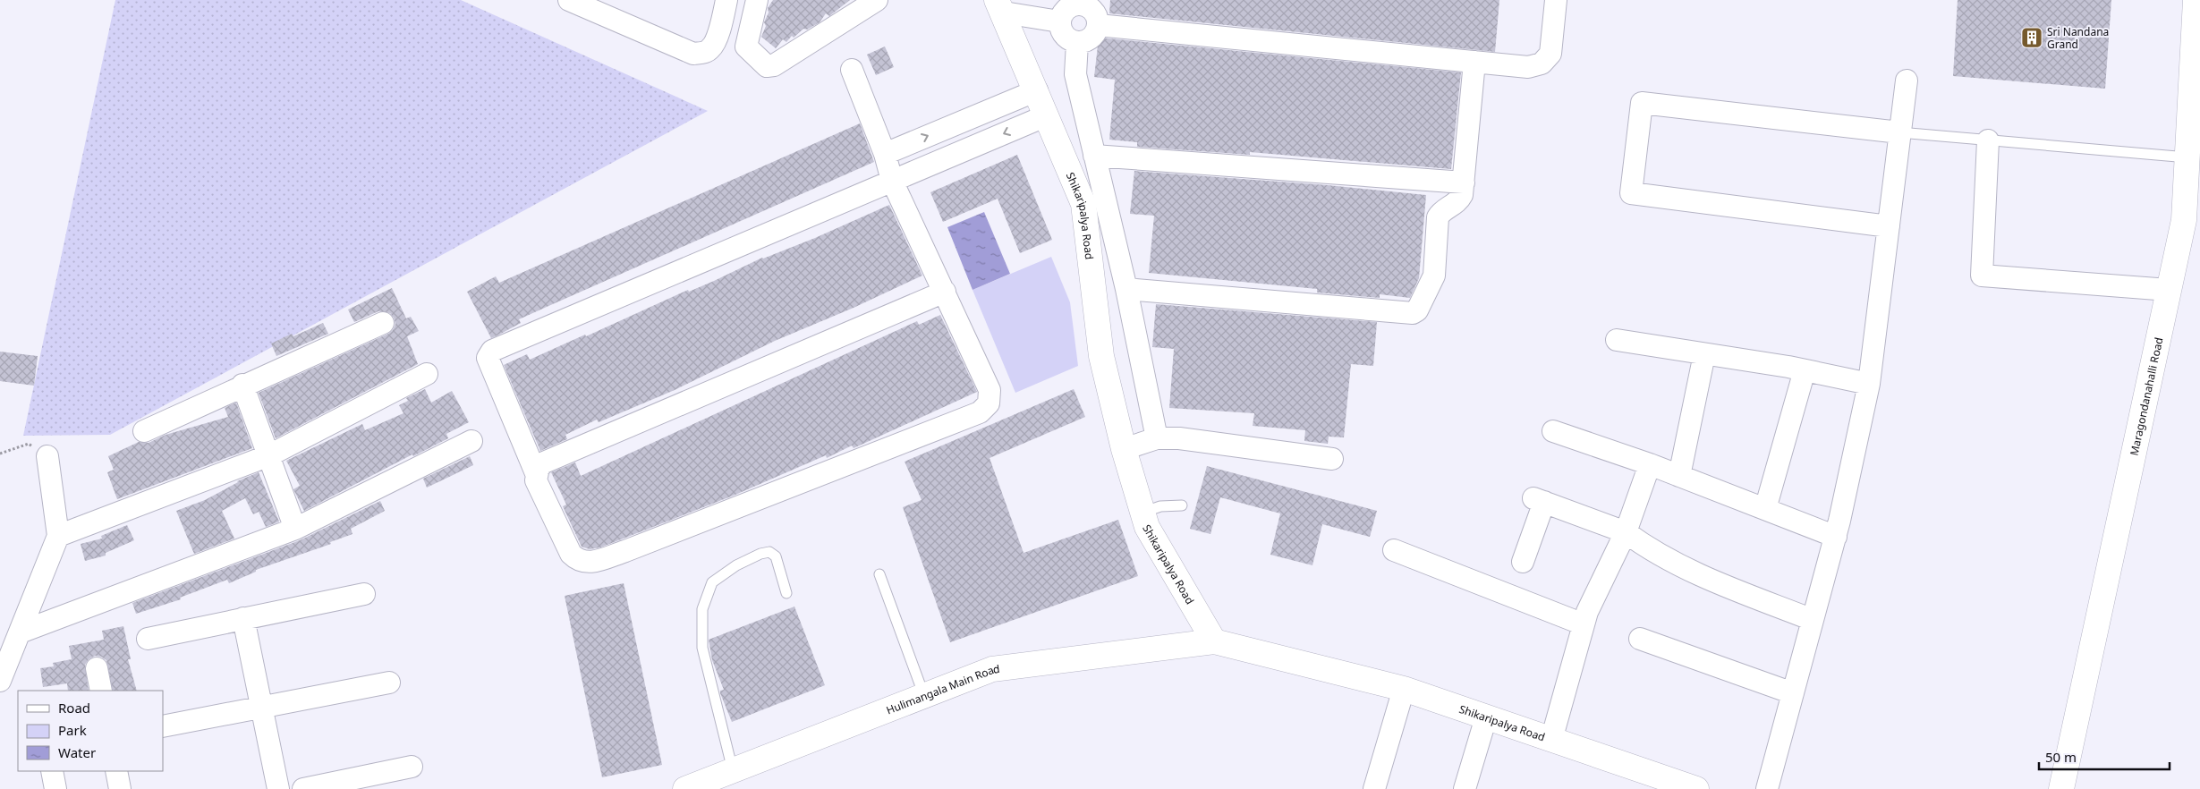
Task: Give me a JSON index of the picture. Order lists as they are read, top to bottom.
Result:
{
  "streets": {
    "street": ["Shikaripalya Road", "Maragondanahalli Road", "Hulimangala Main Road"]
  },
  "crossings": [
    ["Shikaripalya Road", "Hulimangala Main Road"]
  ],
  "places": {
    "building": ["Sri Nandana Grand"]
  },
  "legend": ["Road", "Park", "Water"],
  "scale_bar": "50 m"
}
